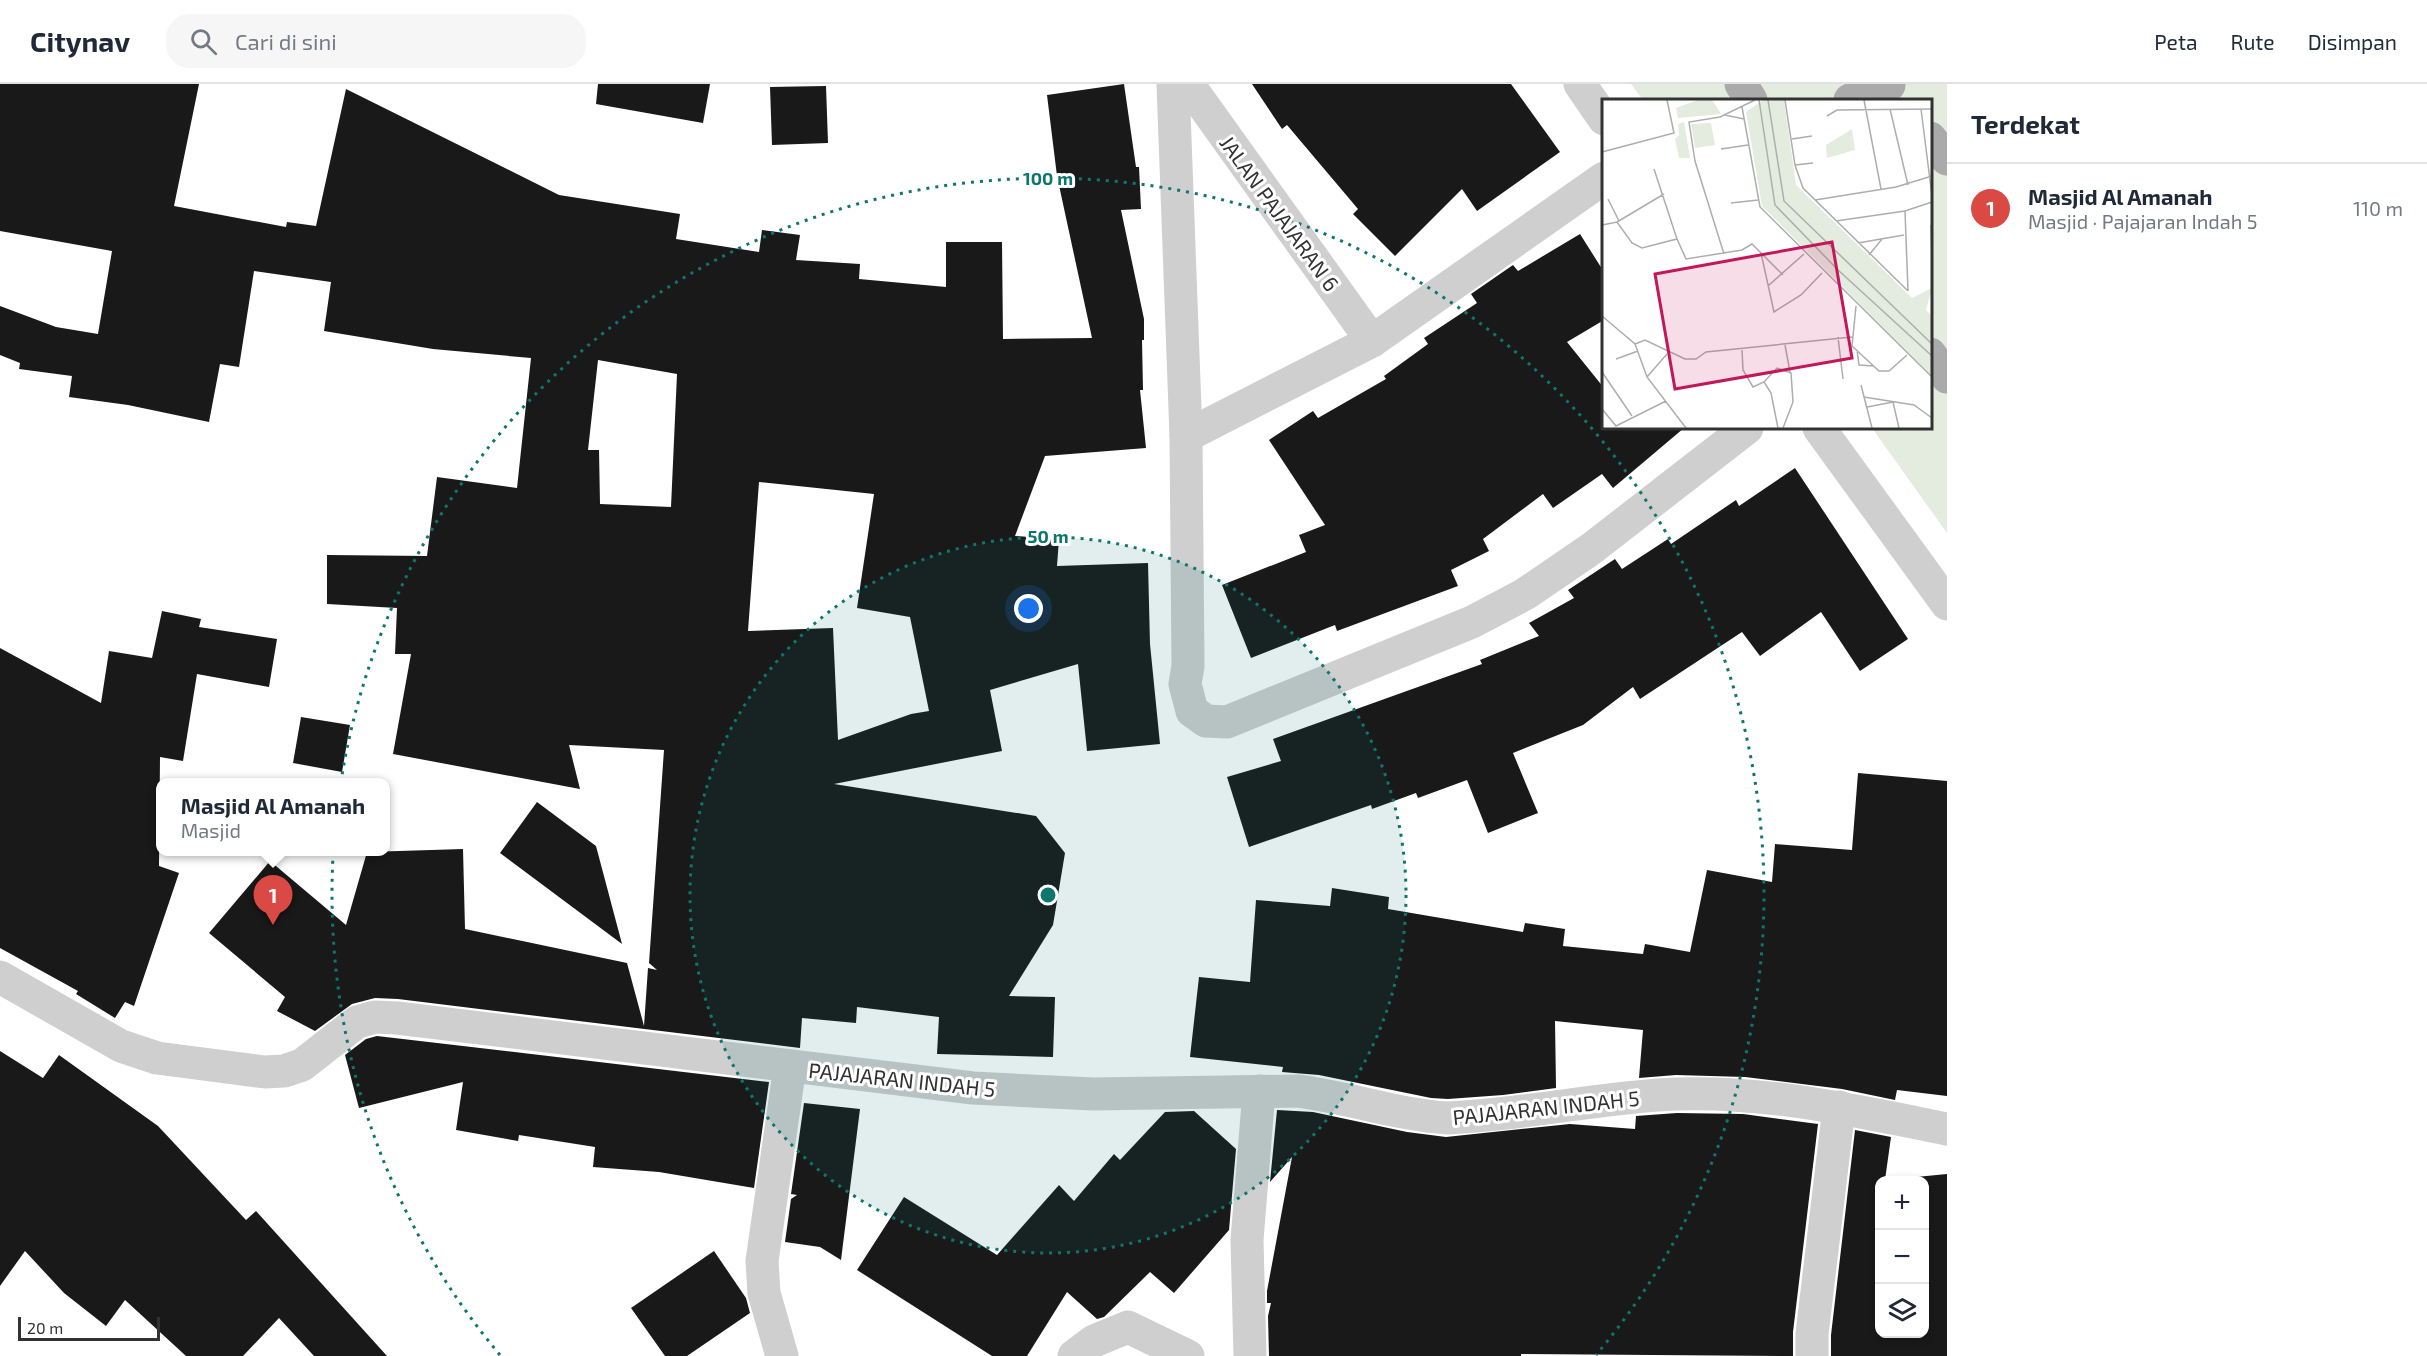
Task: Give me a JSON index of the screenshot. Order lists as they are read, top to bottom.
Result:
{
  "streets": {
    "street": ["JALAN PAJAJARAN 6", "PAJAJARAN INDAH 5"]
  },
  "scale_bar": "20 m",
  "page": {
    "header": "Citynav",
    "search": "Cari di sini",
    "nav": ["Peta", "Rute", "Disimpan"],
    "heading": "Terdekat",
    "list": [
      {
        "mark": "1",
        "name": "Masjid Al Amanah",
        "note": "Masjid · Pajajaran Indah 5",
        "value": "110 m"
      }
    ],
    "popup": ["Masjid Al Amanah", "Masjid"],
    "pins": "1",
    "map_buttons": ["+", "−"],
    "scale": "20 m"
  },
  "rings": ["100 m", "50 m"]
}
